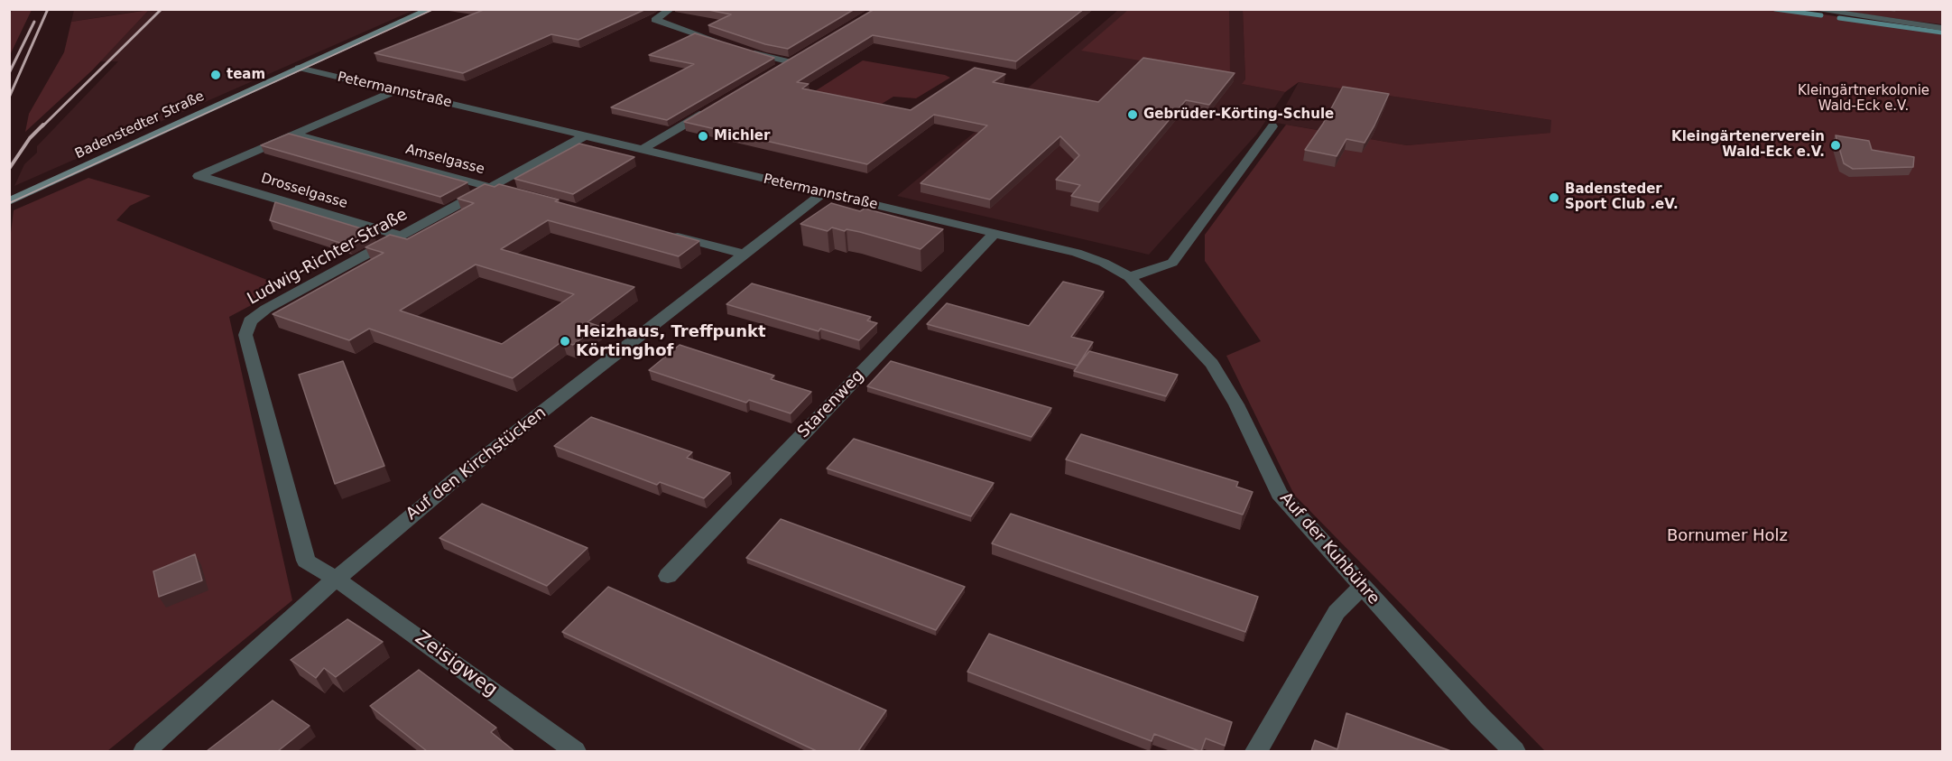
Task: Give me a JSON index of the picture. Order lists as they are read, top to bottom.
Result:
{
  "streets": {
    "street": [
      "Petermannstraße",
      "Badenstedter Straße",
      "Amselgasse",
      "Drosselgasse",
      "Ludwig-Richter-Straße",
      "Starenweg",
      "Auf den Kirchstücken",
      "Auf der Kuhbühre",
      "Zeisigweg"
    ]
  },
  "crossings": [
    ["Petermannstraße", "Badenstedter Straße"],
    ["Petermannstraße", "Ludwig-Richter-Straße"],
    ["Petermannstraße", "Starenweg"],
    ["Petermannstraße", "Auf den Kirchstücken"],
    ["Petermannstraße", "Auf der Kuhbühre"],
    ["Amselgasse", "Drosselgasse"],
    ["Amselgasse", "Ludwig-Richter-Straße"],
    ["Drosselgasse", "Ludwig-Richter-Straße"],
    ["Ludwig-Richter-Straße", "Auf den Kirchstücken"],
    ["Ludwig-Richter-Straße", "Zeisigweg"],
    ["Auf den Kirchstücken", "Zeisigweg"]
  ],
  "parks": ["Kleingärtnerkolonie Wald-Eck e.V.", "Bornumer Holz"],
  "places": [
    "team",
    "Gebrüder-Körting-Schule",
    "Michler",
    "Kleingärtenerverein Wald-Eck e.V.",
    "Badensteder Sport Club .eV.",
    "Heizhaus, Treffpunkt Körtinghof"
  ]
}
